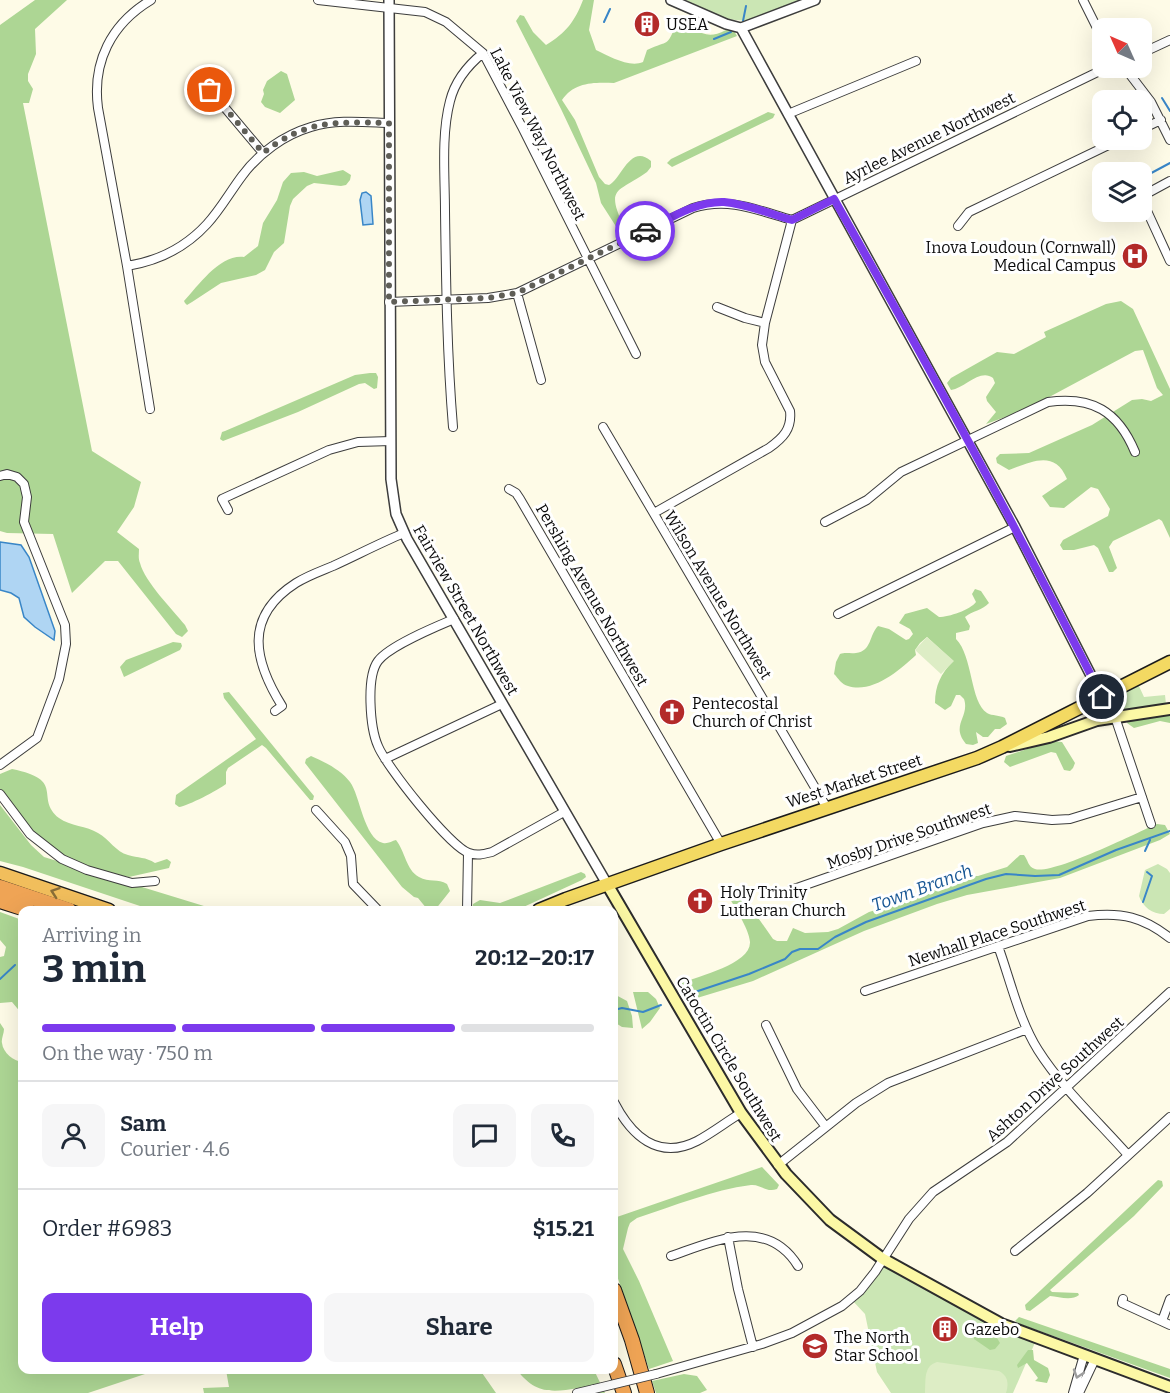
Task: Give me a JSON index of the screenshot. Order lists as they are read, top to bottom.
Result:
{
  "streets": {
    "main road": ["West Market Street", "Catoctin Circle Southwest"],
    "street": [
      "Lake View Way Northwest",
      "Ayrlee Avenue Northwest",
      "Pershing Avenue Northwest",
      "Wilson Avenue Northwest",
      "Fairview Street Northwest",
      "Mosby Drive Southwest",
      "Newhall Place Southwest",
      "Ashton Drive Southwest"
    ]
  },
  "crossings": [
    ["Lake View Way Northwest", "Fairview Street Northwest"],
    ["Pershing Avenue Northwest", "West Market Street"],
    ["Wilson Avenue Northwest", "West Market Street"],
    ["Fairview Street Northwest", "West Market Street"],
    ["Fairview Street Northwest", "Catoctin Circle Southwest"],
    ["West Market Street", "Catoctin Circle Southwest"],
    ["Catoctin Circle Southwest", "Ashton Drive Southwest"]
  ],
  "water": ["Town Branch"],
  "places": {
    "building": ["USEA", "Gazebo"],
    "hospital": ["Inova Loudoun (Cornwall) Medical Campus"],
    "church": ["Pentecostal Church of Christ", "Holy Trinity Lutheran Church"],
    "school or university": ["The North Star School"]
  },
  "north": "top left",
  "page": {
    "heading": ["3 min", "Arriving in", "20:12–20:17"],
    "panel": [
      "Sam",
      "Courier · 4.6",
      "Order #6983",
      "$15.21"
    ],
    "bar": "On the way · 750 m",
    "buttons": ["Help", "Share"]
  }
}
